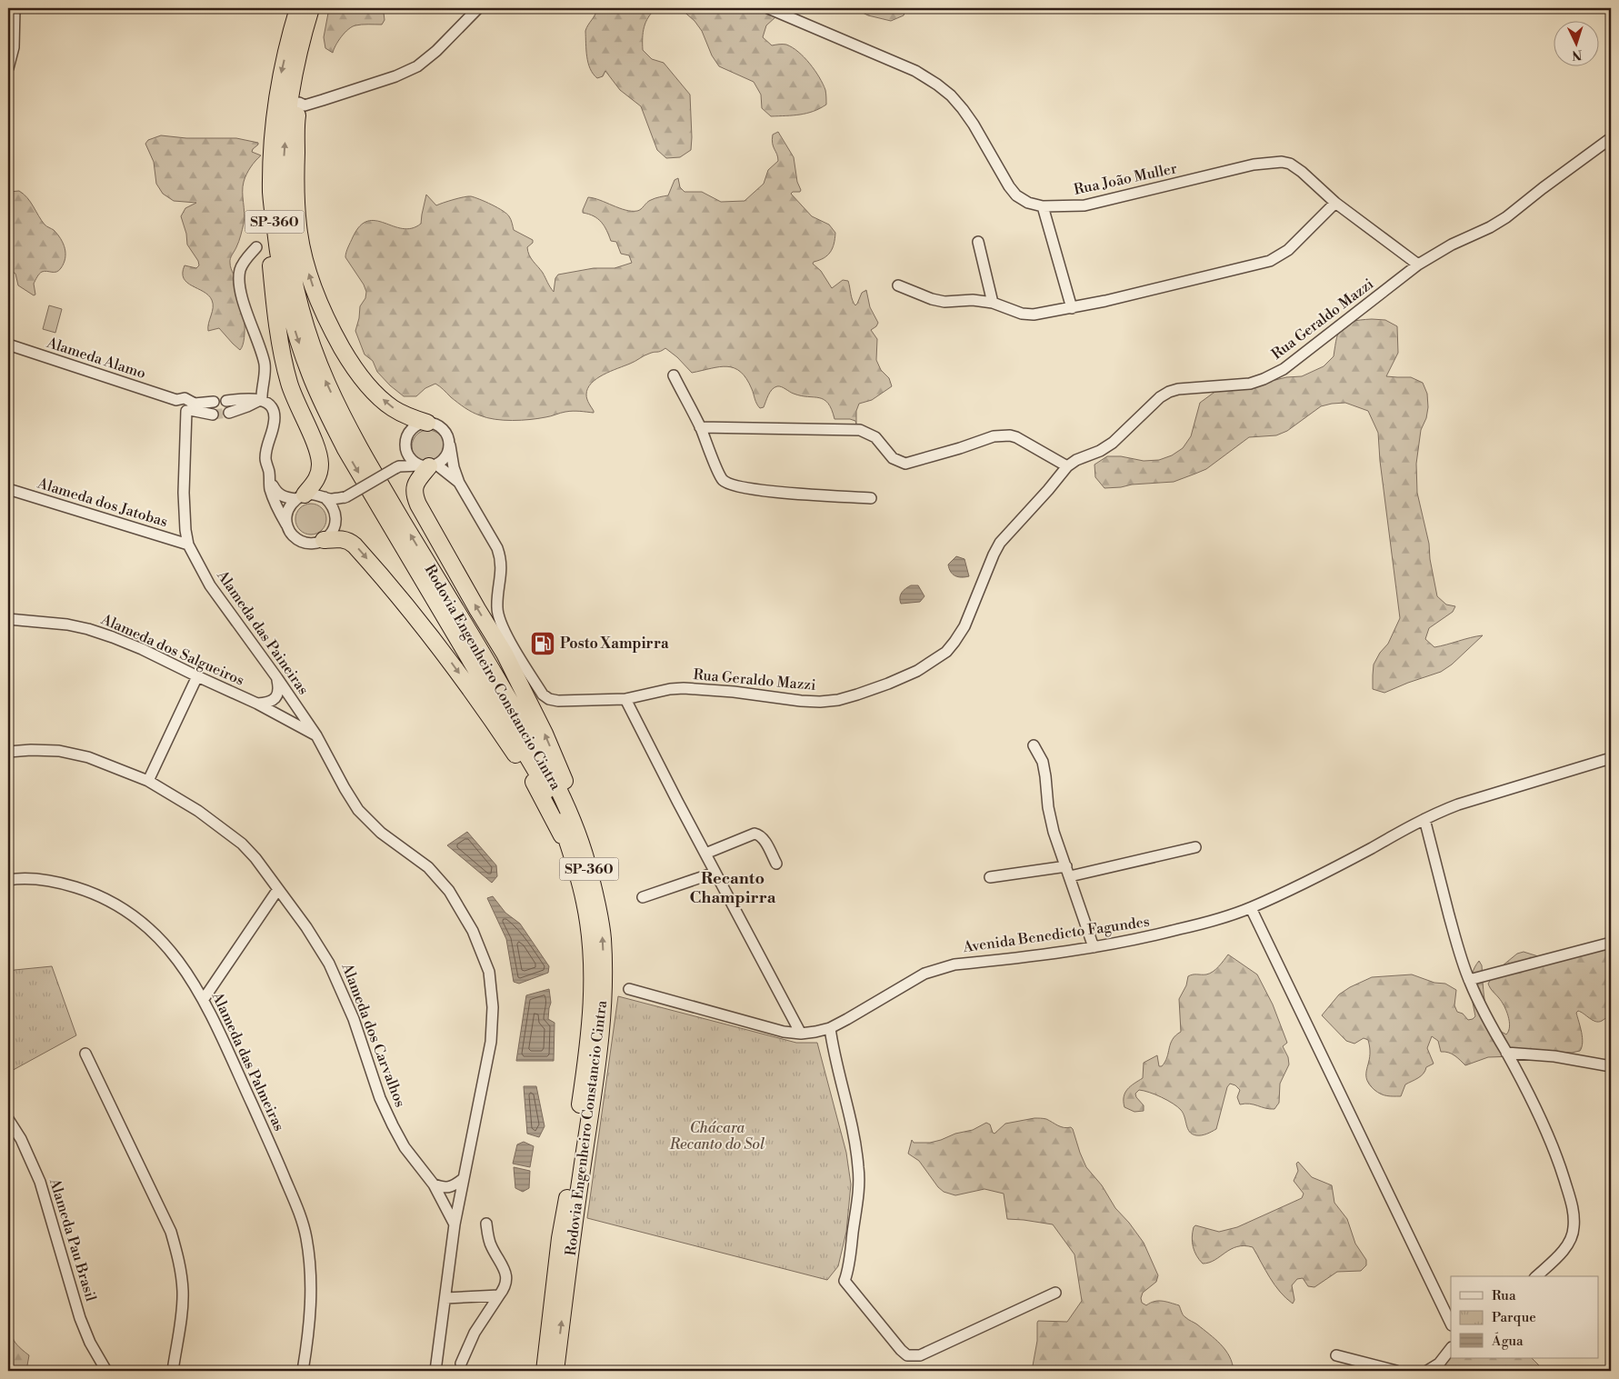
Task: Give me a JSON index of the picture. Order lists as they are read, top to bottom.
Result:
{
  "streets": {
    "highway": ["SP-360", "Rodovia Engenheiro Constancio Cintra"],
    "street": [
      "Rua João Muller",
      "Rua Geraldo Mazzi",
      "Alameda Alamo",
      "Alameda dos Jatobas",
      "Alameda das Paineiras",
      "Alameda dos Salgueiros",
      "Avenida Benedicto Fagundes",
      "Alameda dos Carvalhos",
      "Alameda das Palmeiras",
      "Alameda Pau Brasil"
    ]
  },
  "crossings": [
    ["Rua João Muller", "Rua Geraldo Mazzi"],
    ["Alameda dos Jatobas", "Alameda das Paineiras"],
    ["Alameda das Paineiras", "Alameda dos Salgueiros"],
    ["Alameda das Paineiras", "Alameda dos Carvalhos"]
  ],
  "districts": ["Recanto Champirra"],
  "parks": ["Chácara Recanto do Sol"],
  "places": {
    "fuel station": ["Posto Xampirra"]
  },
  "legend": ["Rua", "Parque", "Água"],
  "north": "bottom"
}
